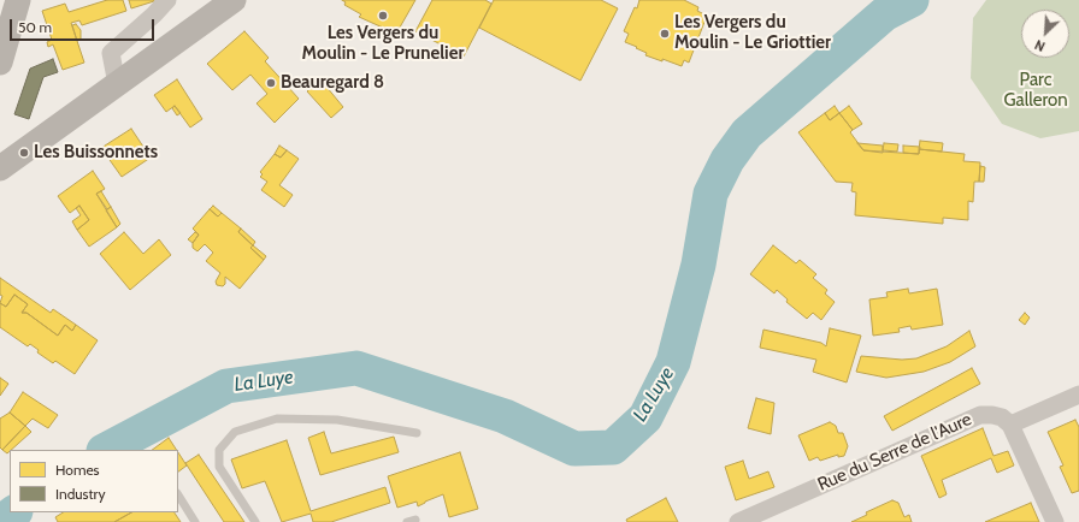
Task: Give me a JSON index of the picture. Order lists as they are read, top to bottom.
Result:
{
  "streets": {
    "street": ["Rue du Serre de l'Aure"]
  },
  "water": ["La Luye"],
  "parks": ["Parc Galleron"],
  "places": [
    "Les Vergers du Moulin - Le Prunelier",
    "Les Vergers du Moulin - Le Griottier",
    "Beauregard 8",
    "Les Buissonnets"
  ],
  "legend": ["Homes", "Industry"],
  "scale_bar": "50 m",
  "north": "bottom left"
}
